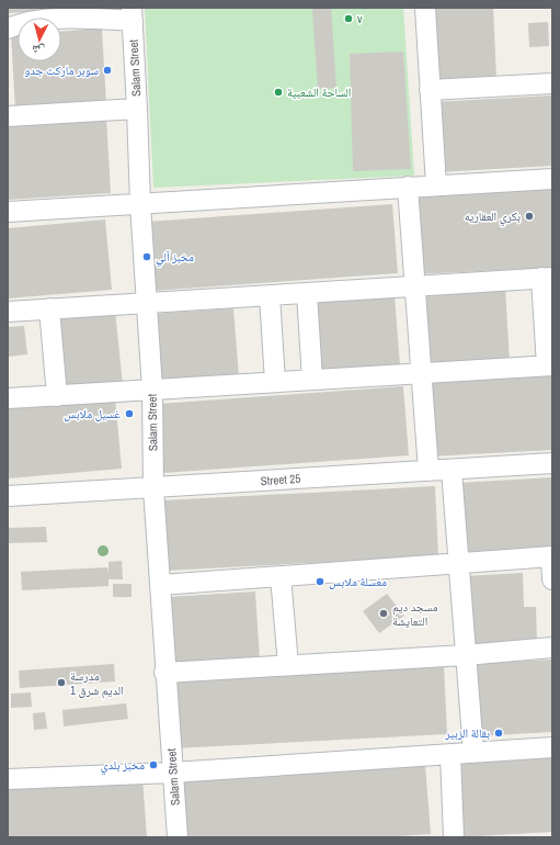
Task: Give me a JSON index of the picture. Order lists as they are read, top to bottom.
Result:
{
  "streets": {
    "street": ["Salam Street", "Street 25"]
  },
  "crossings": [
    ["Salam Street", "Street 25"]
  ],
  "places": [
    "v",
    "سوبر ماركت جدو",
    "الساحة الشعبية",
    "بكري العقاريه",
    "مخبز آلي",
    "غسيل ملابس",
    "مغسلة ملابس",
    "مسجد ديم التعايشة",
    "مدرسة الديم شرق 1",
    "بقالة الزبير",
    "مخبز بلدي"
  ],
  "north": "bottom"
}
